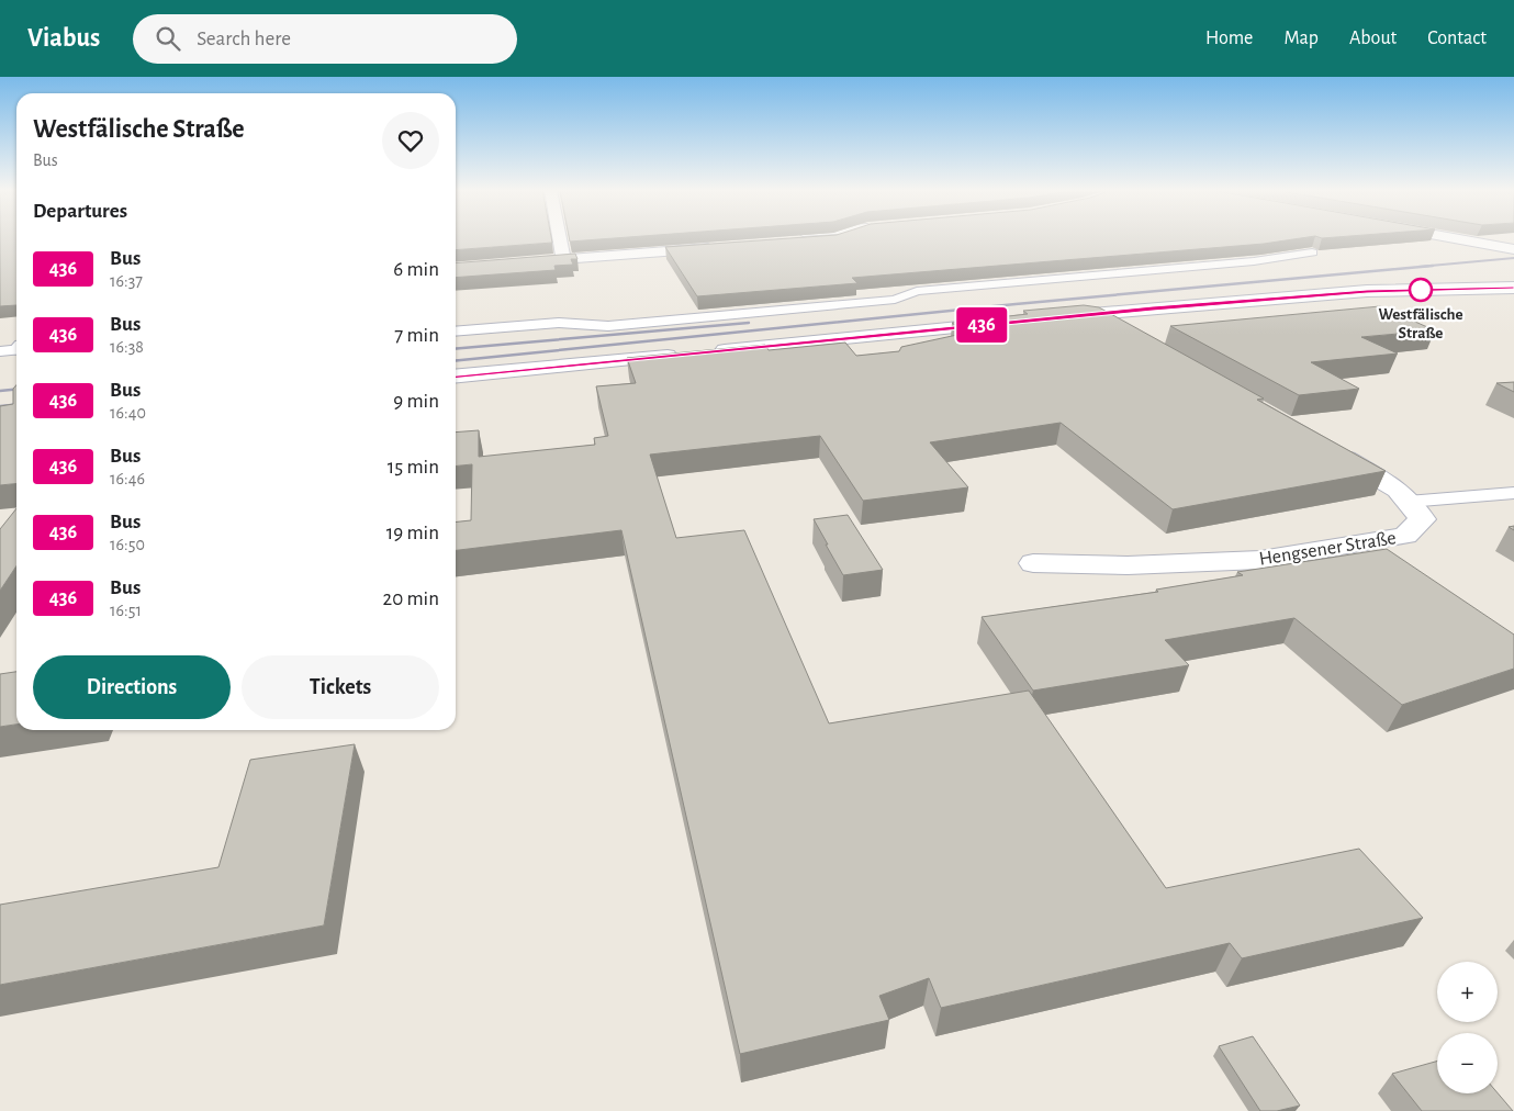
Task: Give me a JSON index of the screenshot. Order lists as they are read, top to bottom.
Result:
{
  "streets": {
    "street": ["Hengsener Straße"]
  },
  "places": ["Westfälische Straße"],
  "lines": ["bus line 436"],
  "page": {
    "header": "Viabus",
    "search": "Search here",
    "nav": [
      "Home",
      "Map",
      "About",
      "Contact"
    ],
    "on_map": "436",
    "heading": [
      ["Westfälische Straße", "Bus"],
      "Departures"
    ],
    "list": [
      {
        "mark": "436",
        "name": "Bus",
        "note": "16:37",
        "value": "6 min"
      },
      {
        "mark": "436",
        "name": "Bus",
        "note": "16:38",
        "value": "7 min"
      },
      {
        "mark": "436",
        "name": "Bus",
        "note": "16:40",
        "value": "9 min"
      },
      {
        "mark": "436",
        "name": "Bus",
        "note": "16:46",
        "value": "15 min"
      },
      {
        "mark": "436",
        "name": "Bus",
        "note": "16:50",
        "value": "19 min"
      },
      {
        "mark": "436",
        "name": "Bus",
        "note": "16:51",
        "value": "20 min"
      }
    ],
    "buttons": ["Directions", "Tickets"],
    "map_buttons": ["+", "−"]
  }
}
